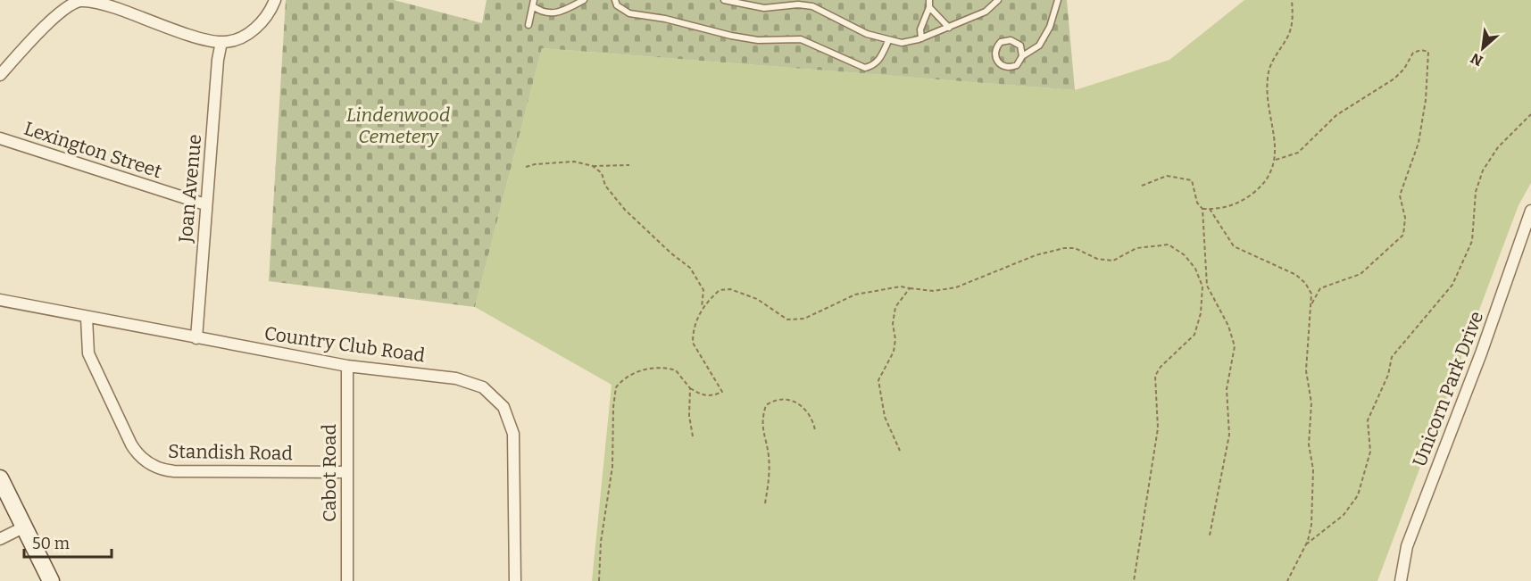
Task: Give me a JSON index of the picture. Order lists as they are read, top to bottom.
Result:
{
  "streets": {
    "street": [
      "Lexington Street",
      "Joan Avenue",
      "Country Club Road",
      "Unicorn Park Drive",
      "Standish Road",
      "Cabot Road"
    ]
  },
  "crossings": [
    ["Lexington Street", "Joan Avenue"],
    ["Joan Avenue", "Country Club Road"],
    ["Country Club Road", "Standish Road"],
    ["Country Club Road", "Cabot Road"],
    ["Standish Road", "Cabot Road"]
  ],
  "parks": ["Lindenwood Cemetery"],
  "scale_bar": "50 m",
  "north": "bottom left"
}
